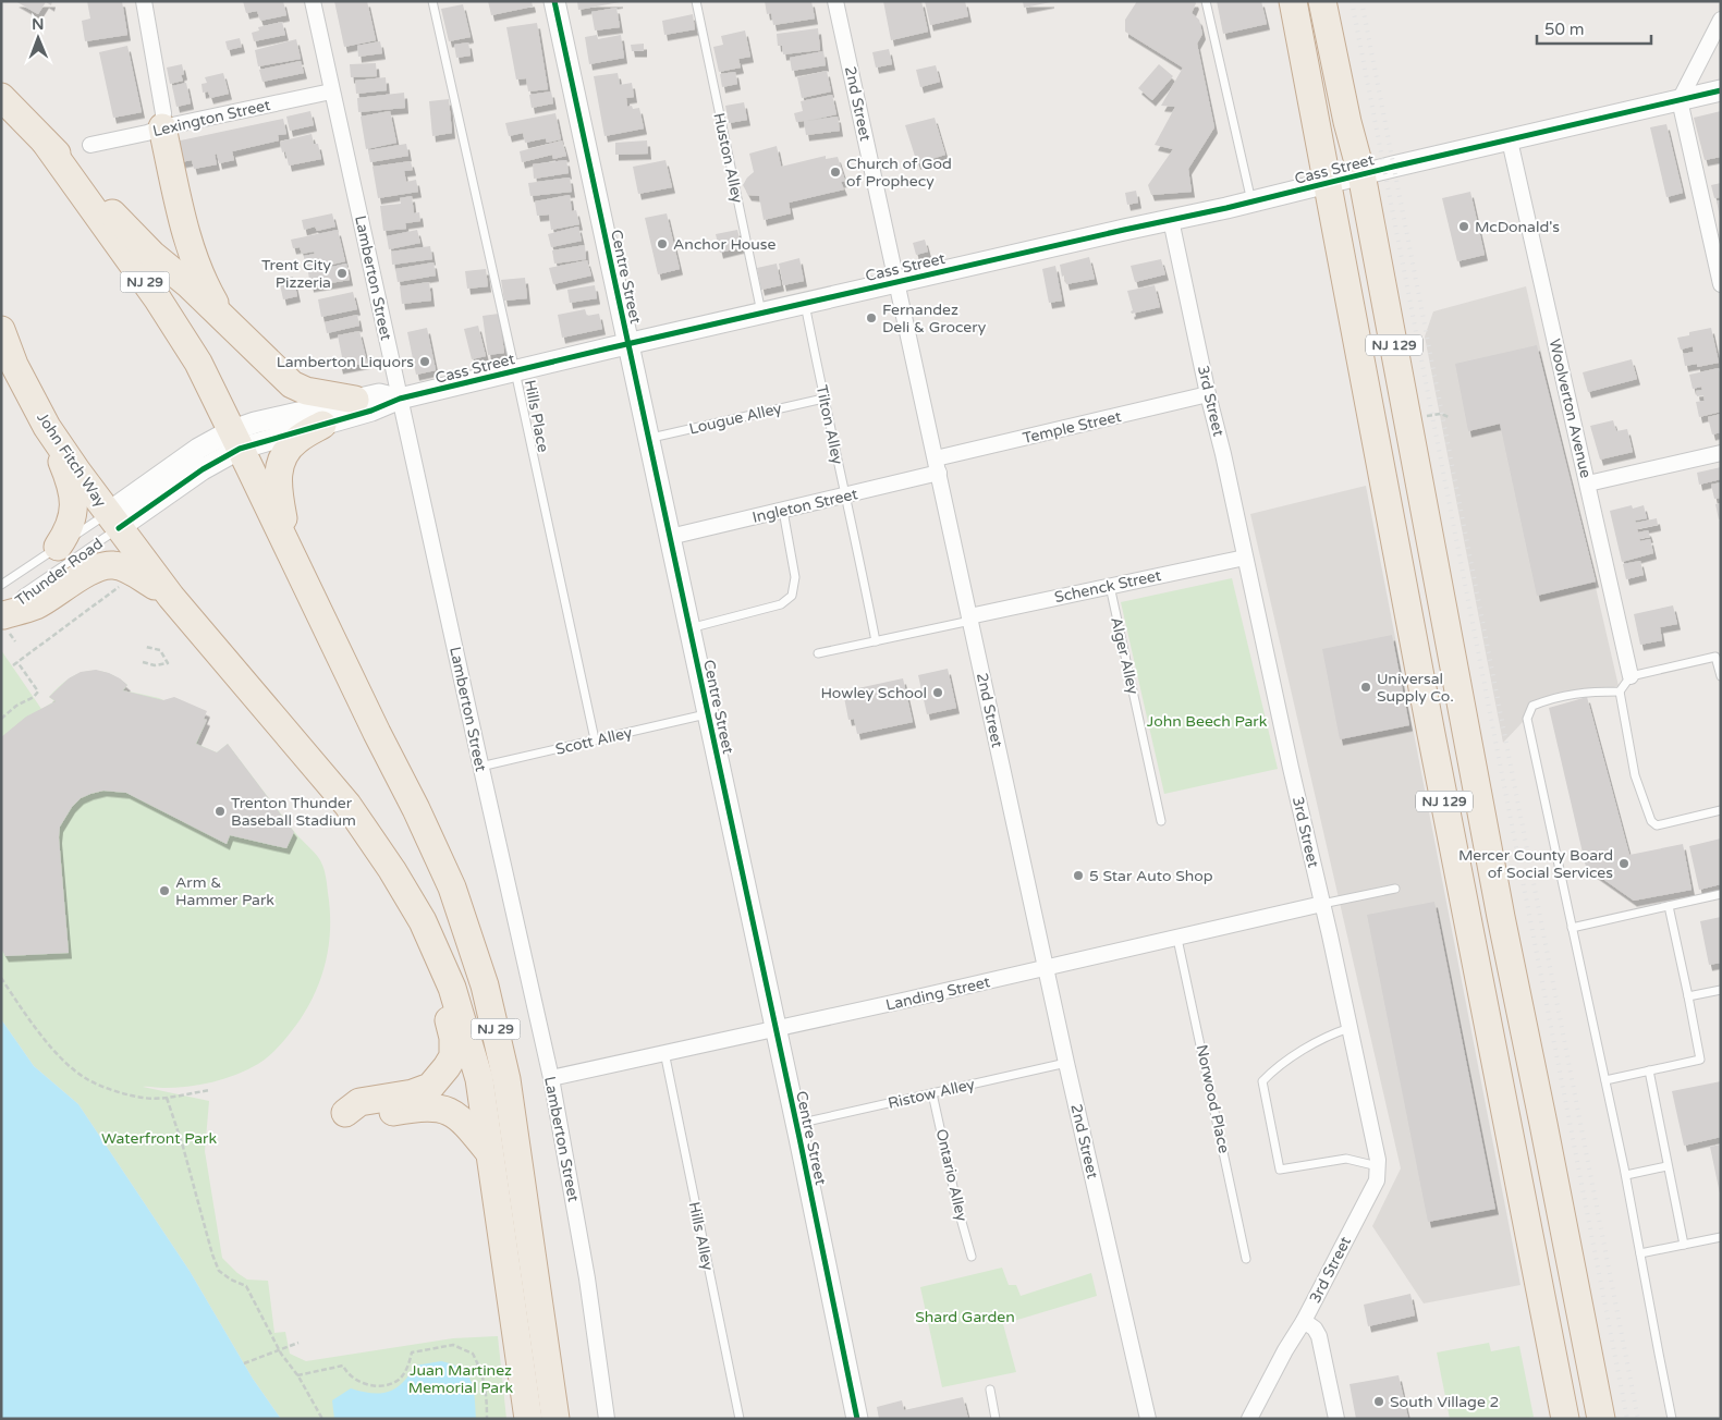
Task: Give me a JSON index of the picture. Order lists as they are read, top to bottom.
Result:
{
  "streets": {
    "highway": ["NJ 29", "NJ 129", "John Fitch Way"],
    "street": [
      "2nd Street",
      "Lexington Street",
      "Cass Street",
      "Centre Street",
      "Lamberton Street",
      "3rd Street",
      "Woolverton Avenue",
      "Temple Street",
      "Ingleton Street",
      "Schenck Street",
      "Landing Street"
    ],
    "lane": [
      "Huston Alley",
      "Hills Place",
      "Lougue Alley",
      "Tilton Alley",
      "Thunder Road",
      "Alger Alley",
      "Scott Alley",
      "Ristow Alley",
      "Norwood Place",
      "Ontario Alley",
      "Hills Alley"
    ]
  },
  "crossings": [
    ["2nd Street", "Cass Street"],
    ["2nd Street", "Temple Street"],
    ["2nd Street", "Ingleton Street"],
    ["2nd Street", "Schenck Street"],
    ["2nd Street", "Landing Street"],
    ["2nd Street", "Ristow Alley"],
    ["Lexington Street", "Lamberton Street"],
    ["Huston Alley", "Cass Street"],
    ["Cass Street", "Centre Street"],
    ["Cass Street", "Lamberton Street"],
    ["Cass Street", "NJ 29"],
    ["Cass Street", "NJ 129"],
    ["Cass Street", "3rd Street"],
    ["Cass Street", "Woolverton Avenue"],
    ["Cass Street", "Hills Place"],
    ["Cass Street", "Tilton Alley"],
    ["Cass Street", "John Fitch Way"],
    ["Cass Street", "Thunder Road"],
    ["Centre Street", "Lougue Alley"],
    ["Centre Street", "Ingleton Street"],
    ["Centre Street", "Scott Alley"],
    ["Centre Street", "Landing Street"],
    ["Centre Street", "Ristow Alley"],
    ["Lamberton Street", "Scott Alley"],
    ["Lamberton Street", "Landing Street"],
    ["NJ 29", "John Fitch Way"],
    ["NJ 29", "Thunder Road"],
    ["3rd Street", "Temple Street"],
    ["3rd Street", "Schenck Street"],
    ["3rd Street", "Landing Street"],
    ["Hills Place", "Scott Alley"],
    ["Lougue Alley", "Tilton Alley"],
    ["Tilton Alley", "Ingleton Street"],
    ["Tilton Alley", "Schenck Street"],
    ["Temple Street", "Ingleton Street"],
    ["John Fitch Way", "Thunder Road"],
    ["Schenck Street", "Alger Alley"],
    ["Landing Street", "Norwood Place"],
    ["Landing Street", "Hills Alley"],
    ["Ristow Alley", "Ontario Alley"]
  ],
  "parks": [
    "John Beech Park",
    "Waterfront Park",
    "Shard Garden",
    "Juan Martinez Memorial Park"
  ],
  "places": [
    "Church of God of Prophecy",
    "McDonald's",
    "Anchor House",
    "Trent City Pizzeria",
    "Fernandez Deli & Grocery",
    "Lamberton Liquors",
    "Universal Supply Co.",
    "Howley School",
    "Trenton Thunder Baseball Stadium",
    "Mercer County Board of Social Services",
    "5 Star Auto Shop",
    "Arm & Hammer Park",
    "South Village 2"
  ],
  "scale_bar": "50 m",
  "north": "top"
}
